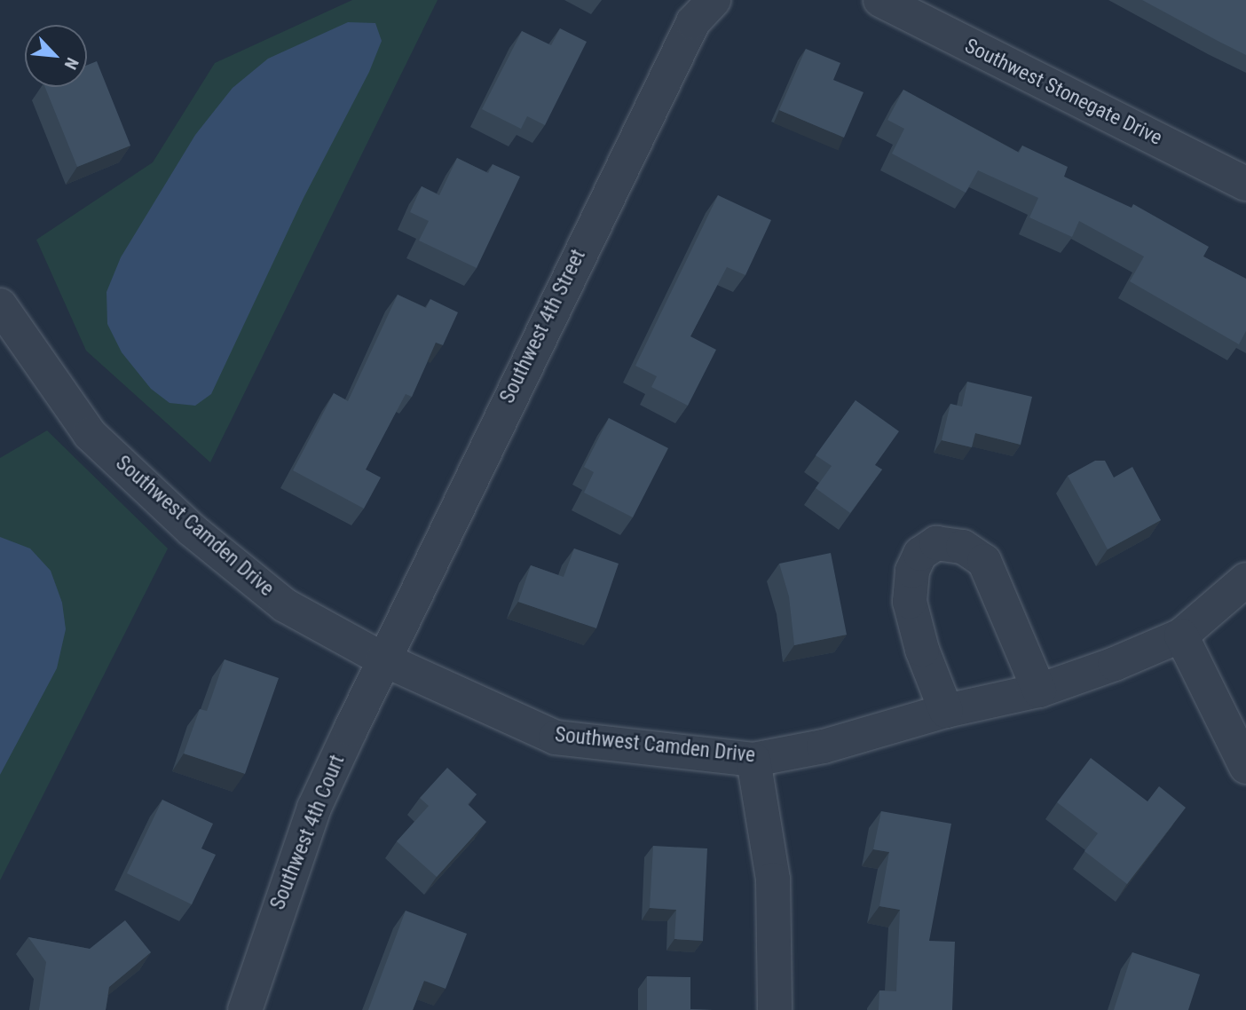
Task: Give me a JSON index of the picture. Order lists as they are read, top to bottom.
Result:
{
  "streets": {
    "street": [
      "Southwest Stonegate Drive",
      "Southwest 4th Street",
      "Southwest Camden Drive",
      "Southwest 4th Court"
    ]
  },
  "crossings": [
    ["Southwest 4th Street", "Southwest Camden Drive"],
    ["Southwest 4th Street", "Southwest 4th Court"],
    ["Southwest Camden Drive", "Southwest 4th Court"]
  ],
  "north": "bottom right"
}
